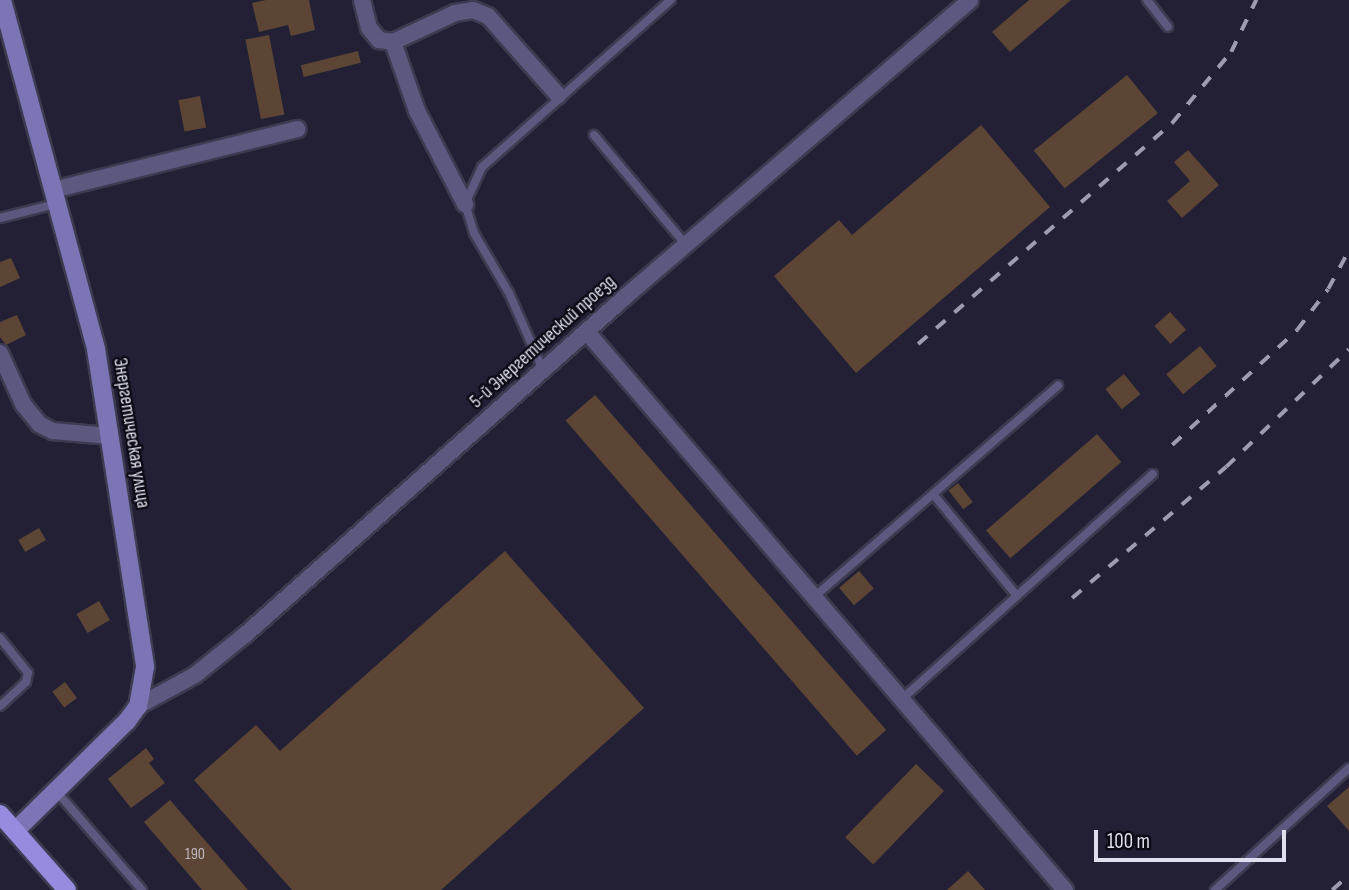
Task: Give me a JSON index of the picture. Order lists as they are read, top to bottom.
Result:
{
  "streets": {
    "main road": ["Энергетическая улица"],
    "street": ["5-й Энергетический проезд"]
  },
  "crossings": [
    ["5-й Энергетический проезд", "Энергетическая улица"]
  ],
  "house_numbers": ["190"],
  "scale_bar": "100 m"
}
